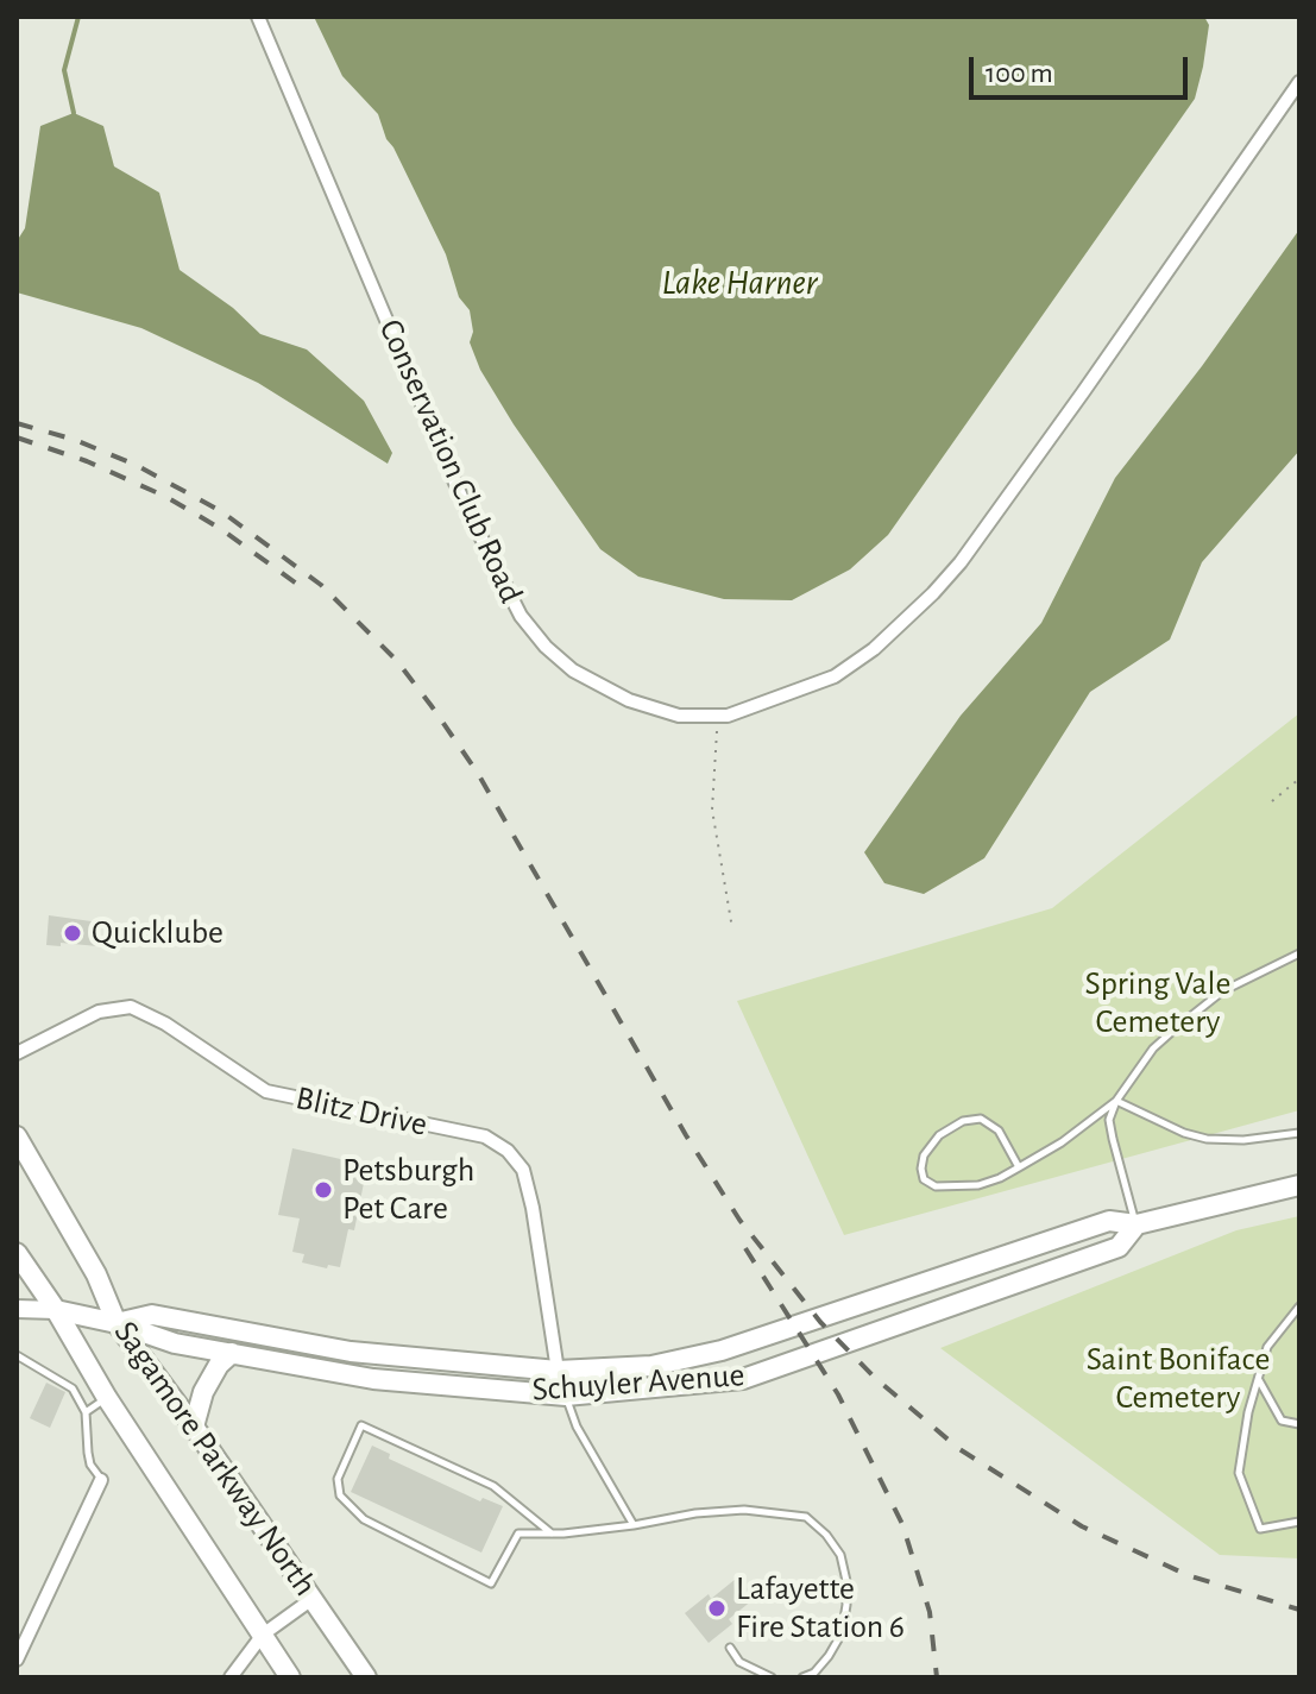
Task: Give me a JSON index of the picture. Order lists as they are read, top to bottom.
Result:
{
  "streets": {
    "main road": ["Schuyler Avenue", "Sagamore Parkway North"],
    "street": ["Conservation Club Road", "Blitz Drive"]
  },
  "crossings": [
    ["Blitz Drive", "Schuyler Avenue"],
    ["Schuyler Avenue", "Sagamore Parkway North"]
  ],
  "water": ["Lake Harner"],
  "parks": ["Spring Vale Cemetery", "Saint Boniface Cemetery"],
  "places": ["Quicklube", "Petsburgh Pet Care", "Lafayette Fire Station 6"],
  "scale_bar": "100 m"
}
